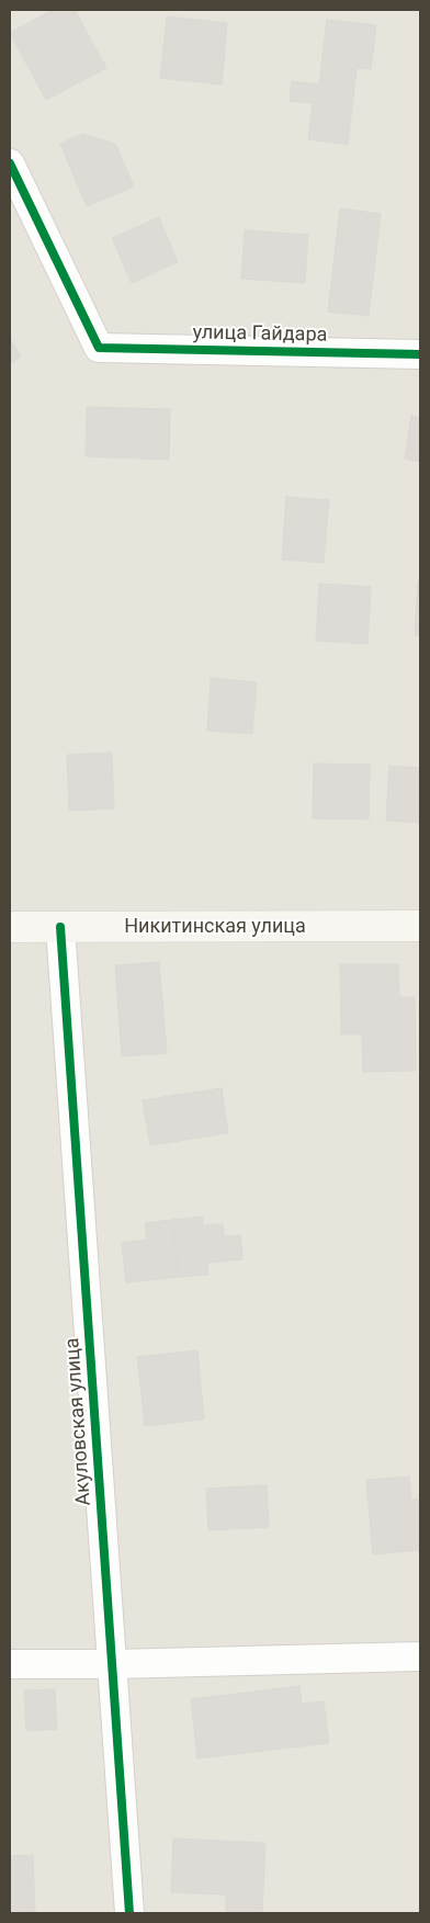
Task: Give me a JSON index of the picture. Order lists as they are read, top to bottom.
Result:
{
  "streets": {
    "street": ["улица Гайдара", "Никитинская улица", "Акуловская улица"]
  },
  "crossings": [
    ["Никитинская улица", "Акуловская улица"]
  ]
}
